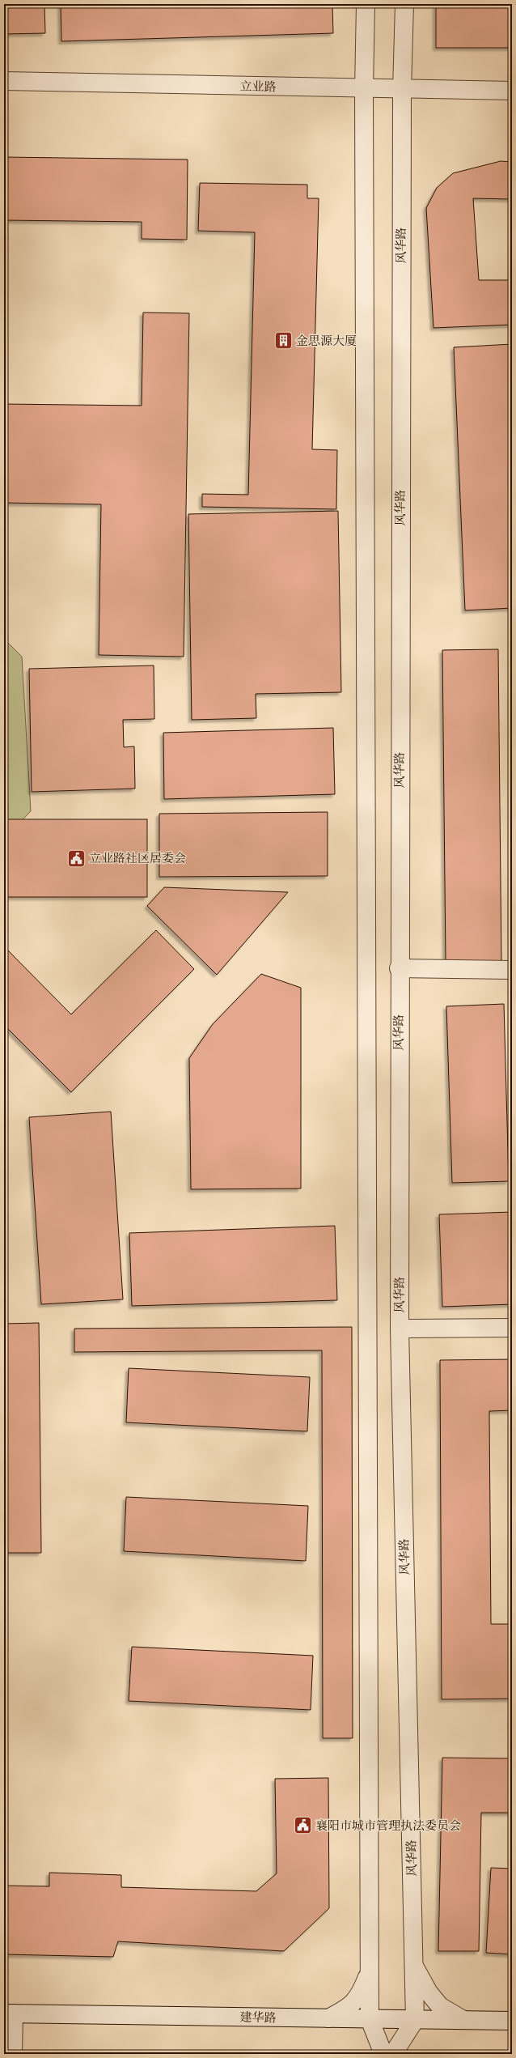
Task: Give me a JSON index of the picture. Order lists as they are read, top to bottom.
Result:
{
  "streets": {
    "street": ["立业路", "风华路", "建华路"]
  },
  "crossings": [
    ["立业路", "风华路"],
    ["风华路", "建华路"]
  ],
  "places": {
    "building": ["金思源大厦"],
    "public building": ["立业路社区居委会", "襄阳市城市管理执法委员会"]
  }
}
